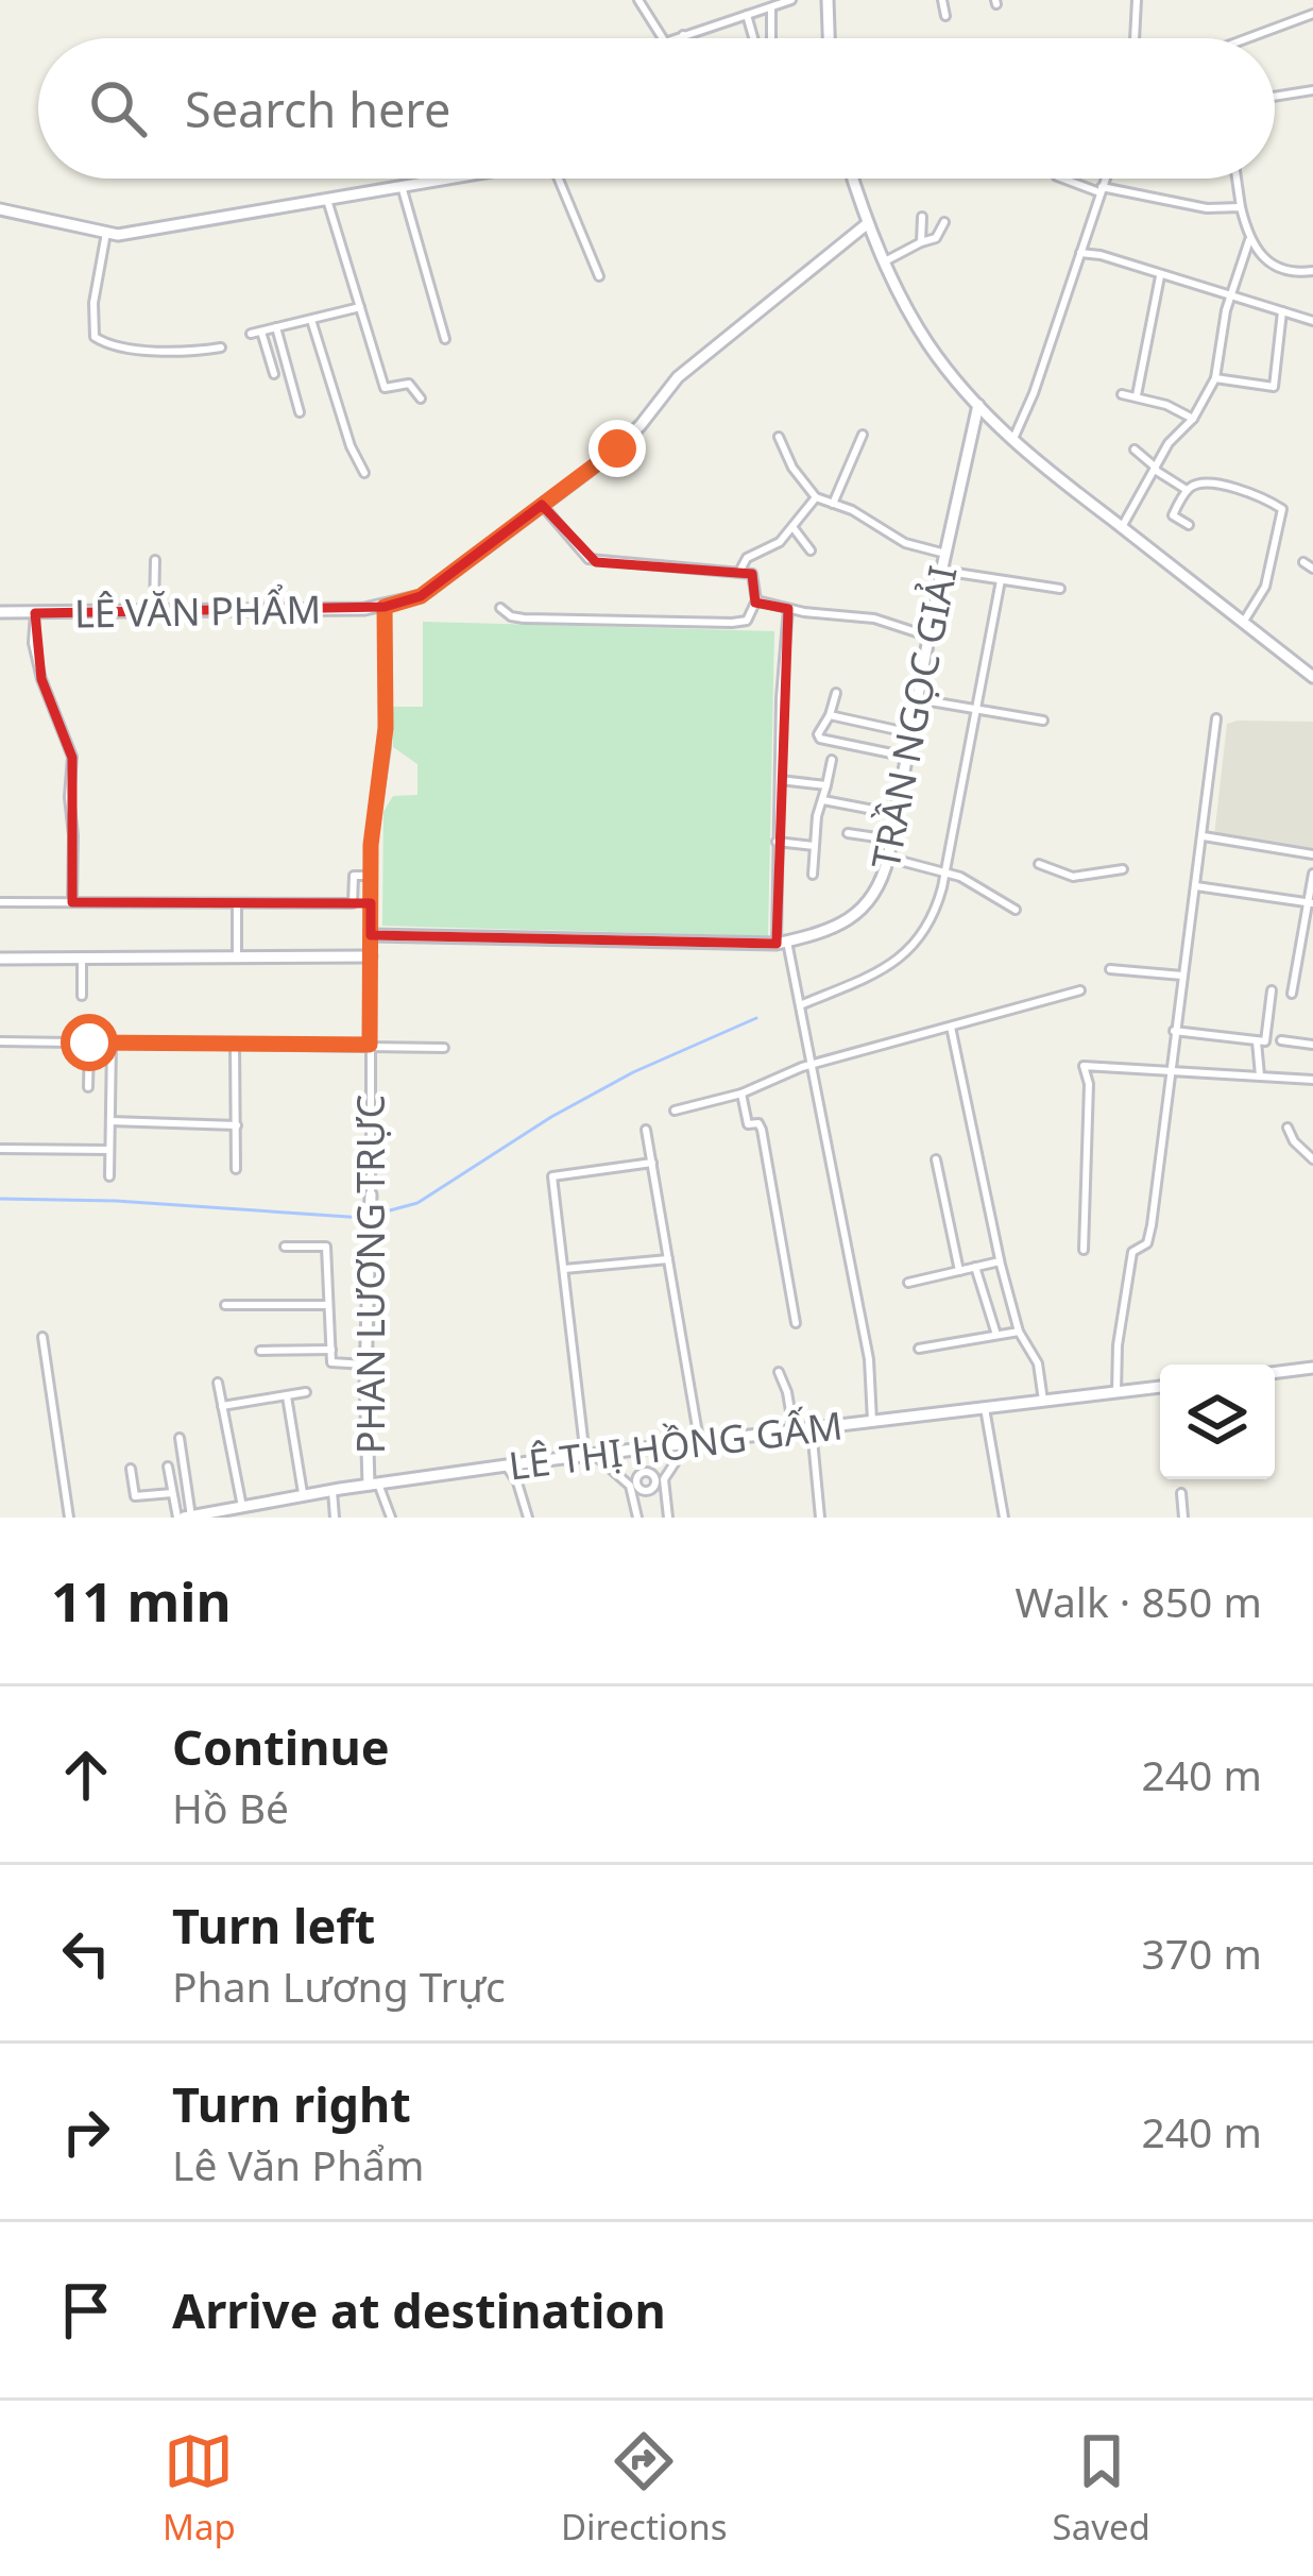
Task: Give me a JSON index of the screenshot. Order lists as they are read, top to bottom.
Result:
{
  "streets": {
    "street": [
      "LÊ VĂN PHẨM",
      "TRẦN NGỌC GIẢI",
      "PHAN LƯƠNG TRỰC",
      "LÊ THỊ HỒNG GẤM"
    ]
  },
  "crossings": [
    ["LÊ VĂN PHẨM", "PHAN LƯƠNG TRỰC"],
    ["TRẦN NGỌC GIẢI", "PHAN LƯƠNG TRỰC"],
    ["PHAN LƯƠNG TRỰC", "LÊ THỊ HỒNG GẤM"]
  ],
  "page": {
    "search": "Search here",
    "heading": ["11 min", "Walk · 850 m"],
    "list": [
      ["Continue", "Hồ Bé", "240 m"],
      ["Turn left", "Phan Lương Trực", "370 m"],
      ["Turn right", "Lê Văn Phẩm", "240 m"],
      "Arrive at destination"
    ],
    "nav": ["Map", "Directions", "Saved"]
  }
}
